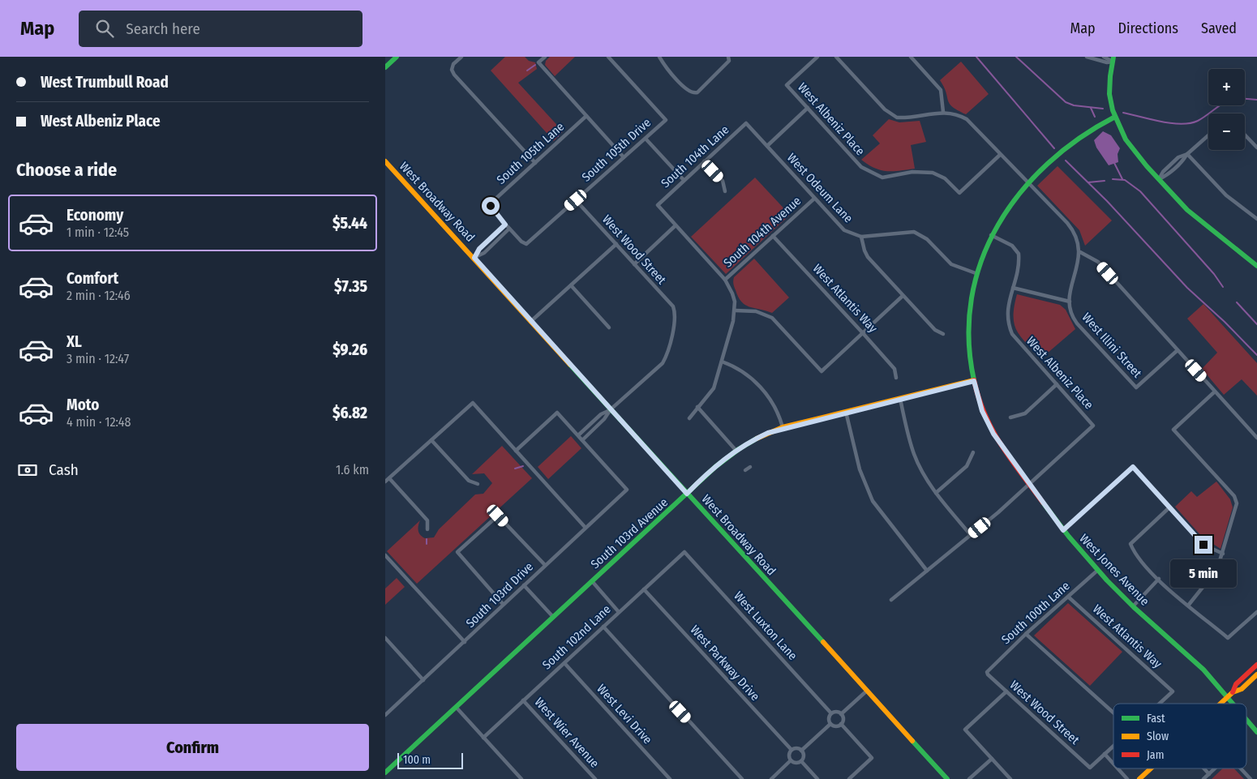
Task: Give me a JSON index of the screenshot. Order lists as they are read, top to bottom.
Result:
{
  "streets": {
    "street": [
      "West Albeniz Place",
      "South 105th Drive",
      "South 105th Lane",
      "South 104th Lane",
      "West Odeum Lane",
      "West Broadway Road",
      "South 104th Avenue",
      "West Wood Street",
      "West Atlantis Way",
      "West Illini Street",
      "South 103rd Avenue",
      "West Jones Avenue",
      "South 103rd Drive",
      "South 100th Lane",
      "West Luxton Lane",
      "South 102nd Lane",
      "West Parkway Drive",
      "West Levi Drive",
      "West Wier Avenue"
    ]
  },
  "crossings": [
    ["West Albeniz Place", "West Jones Avenue"],
    ["South 105th Drive", "West Wood Street"],
    ["South 104th Lane", "West Odeum Lane"],
    ["West Odeum Lane", "South 104th Avenue"],
    ["West Broadway Road", "West Wood Street"],
    ["West Broadway Road", "South 103rd Avenue"],
    ["South 104th Avenue", "West Atlantis Way"],
    ["West Wood Street", "South 100th Lane"],
    ["West Atlantis Way", "South 100th Lane"],
    ["South 103rd Avenue", "West Jones Avenue"],
    ["West Jones Avenue", "South 100th Lane"],
    ["West Luxton Lane", "South 102nd Lane"],
    ["South 102nd Lane", "West Parkway Drive"],
    ["South 102nd Lane", "West Levi Drive"],
    ["South 102nd Lane", "West Wier Avenue"]
  ],
  "legend": ["Fast", "Slow", "Jam"],
  "scale_bar": "100 m",
  "page": {
    "header": "Map",
    "search": "Search here",
    "nav": ["Map", "Directions", "Saved"],
    "banner": ["West Trumbull Road", "West Albeniz Place"],
    "map_buttons": ["+", "−"],
    "heading": "Choose a ride",
    "list": [
      {
        "name": "Economy",
        "note": "1 min · 12:45",
        "value": "$5.44"
      },
      {
        "name": "Comfort",
        "note": "2 min · 12:46",
        "value": "$7.35"
      },
      {
        "name": "XL",
        "note": "3 min · 12:47",
        "value": "$9.26"
      },
      {
        "name": "Moto",
        "note": "4 min · 12:48",
        "value": "$6.82"
      }
    ],
    "pay": ["Cash", "1.6 km"],
    "bubble": "5 min",
    "buttons": "Confirm",
    "scale": "100 m"
  }
}
